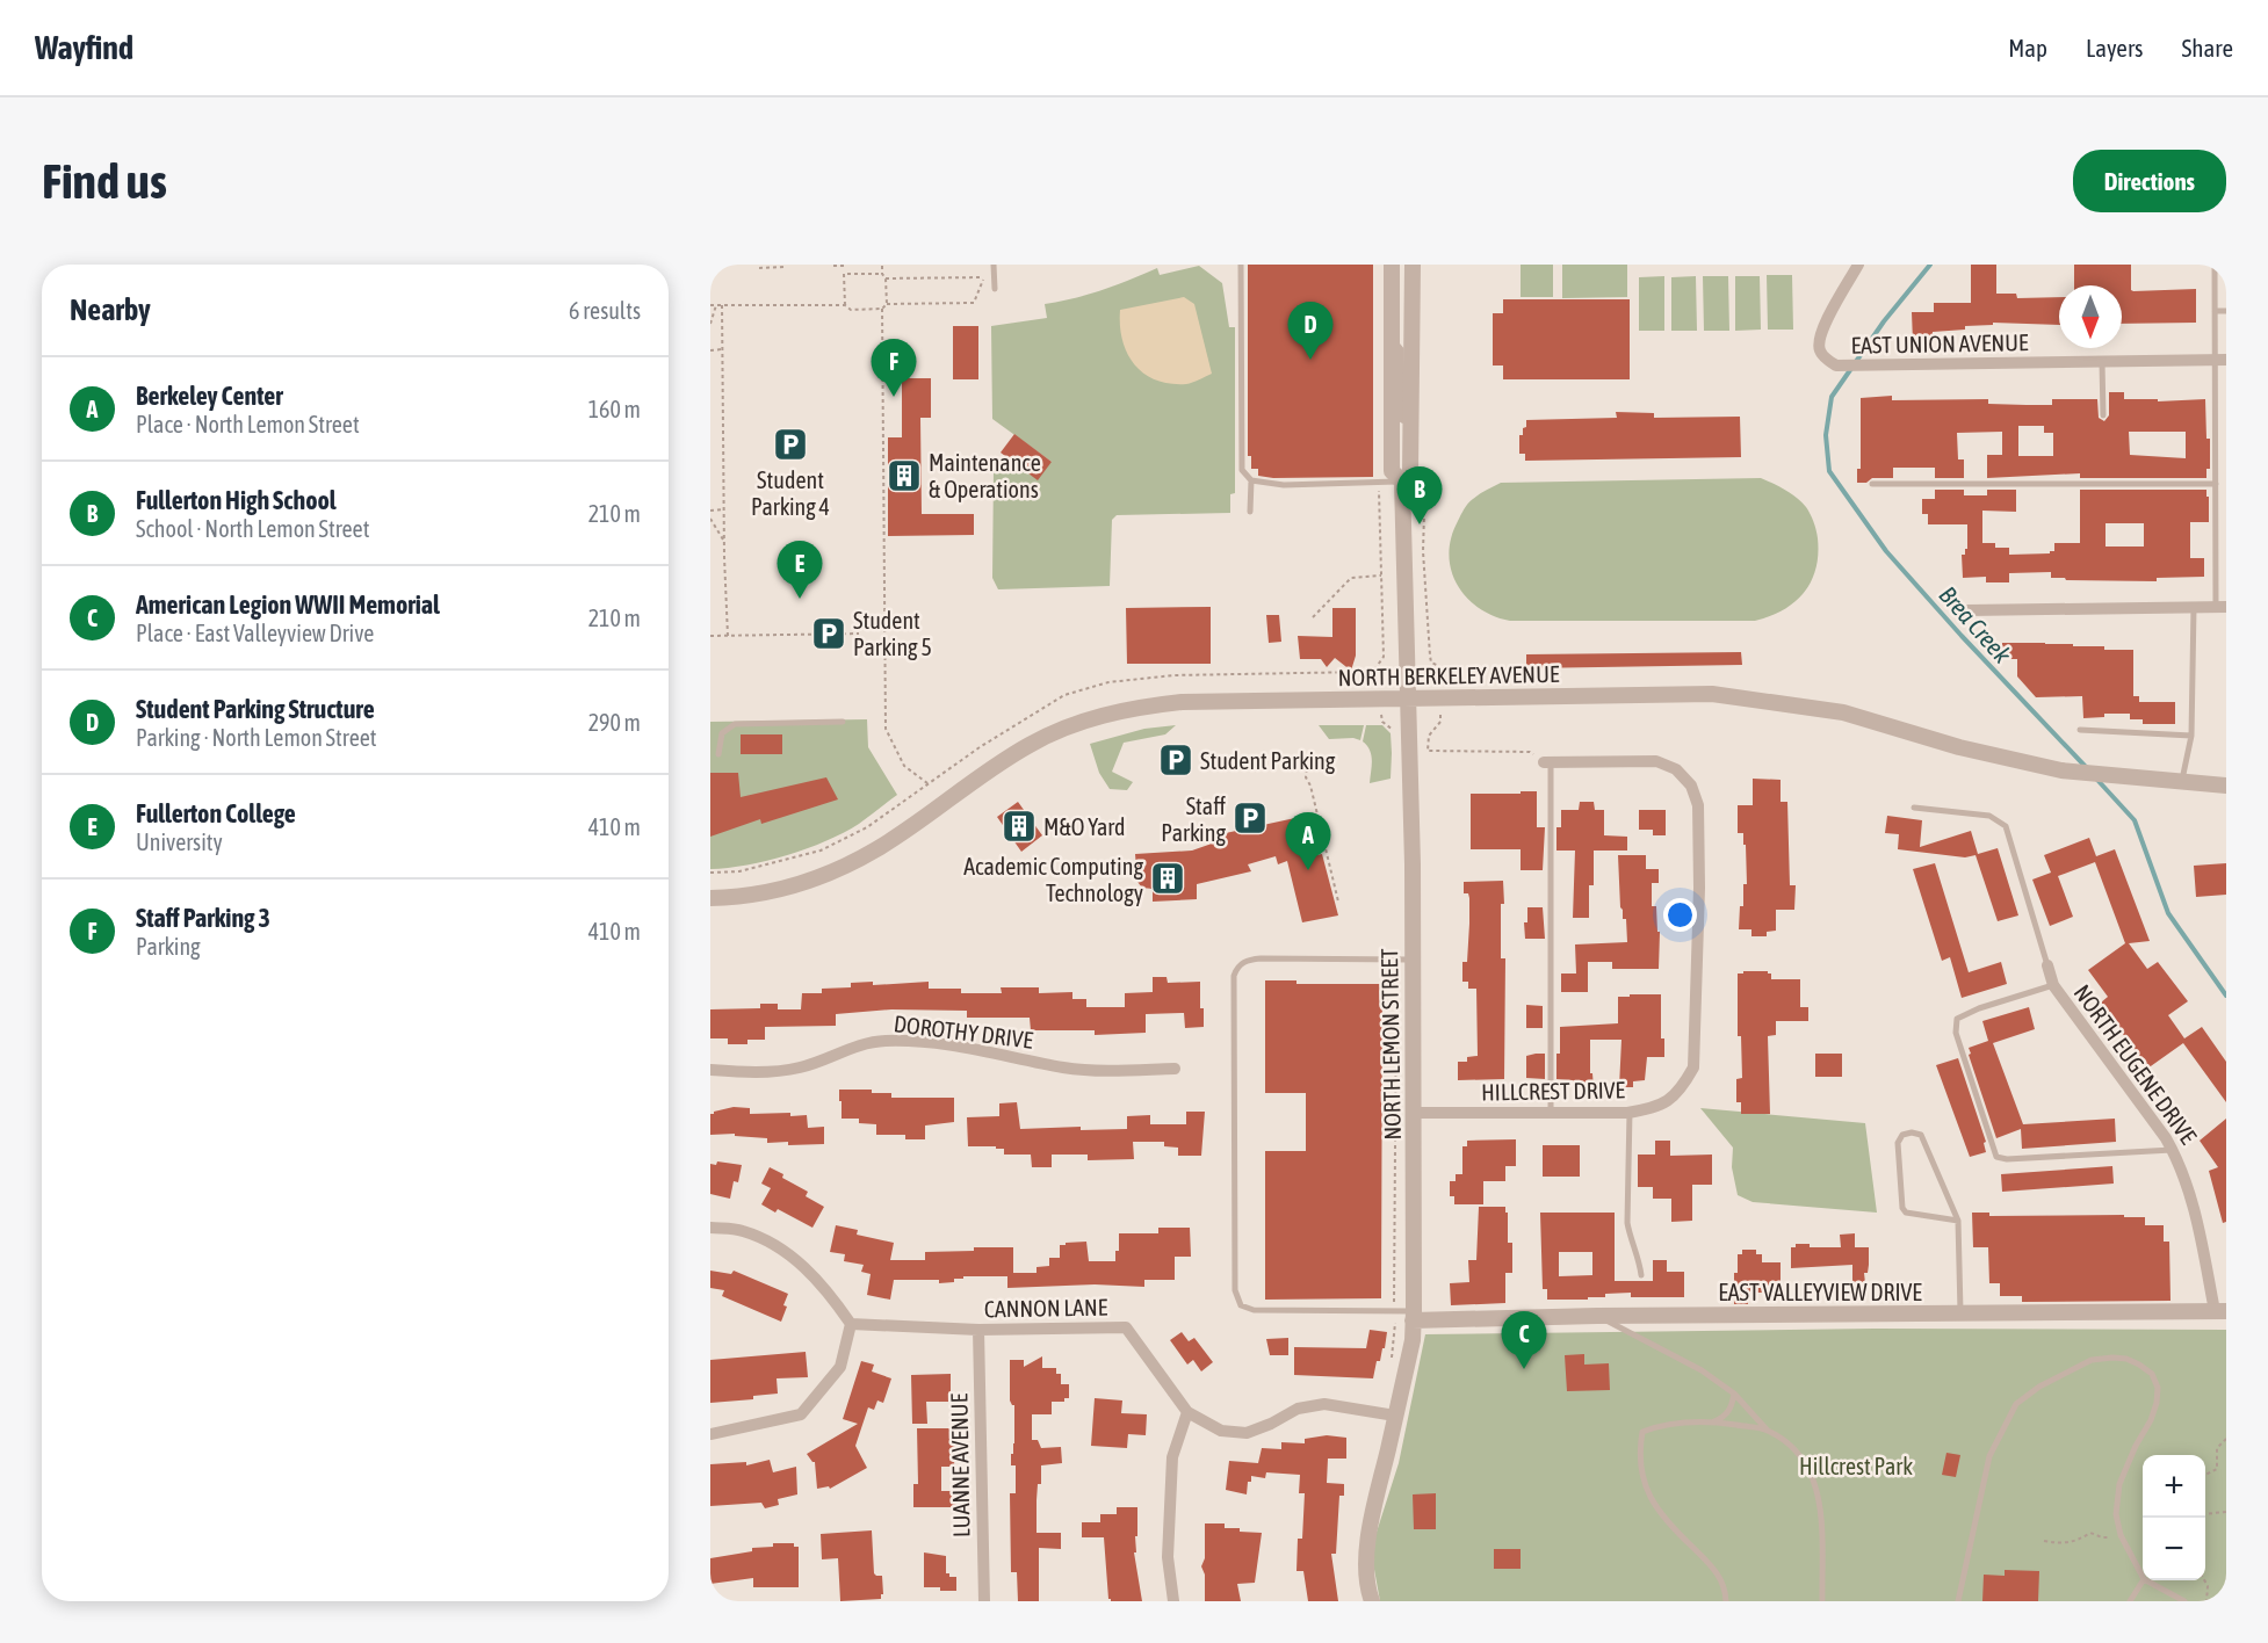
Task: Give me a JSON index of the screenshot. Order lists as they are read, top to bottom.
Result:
{
  "streets": {
    "street": [
      "EAST UNION AVENUE",
      "NORTH BERKELEY AVENUE",
      "DOROTHY DRIVE",
      "NORTH LEMON STREET",
      "NORTH EUGENE DRIVE",
      "HILLCREST DRIVE",
      "EAST VALLEYVIEW DRIVE",
      "CANNON LANE",
      "LUANNE AVENUE"
    ]
  },
  "crossings": [
    ["NORTH BERKELEY AVENUE", "NORTH LEMON STREET"],
    ["NORTH LEMON STREET", "HILLCREST DRIVE"],
    ["NORTH LEMON STREET", "EAST VALLEYVIEW DRIVE"],
    ["NORTH LEMON STREET", "CANNON LANE"],
    ["NORTH EUGENE DRIVE", "EAST VALLEYVIEW DRIVE"],
    ["CANNON LANE", "LUANNE AVENUE"]
  ],
  "water": ["Brea Creek"],
  "parks": ["Hillcrest Park"],
  "places": {
    "parking": [
      "Student Parking 4",
      "Student Parking 5",
      "Student Parking",
      "Staff Parking"
    ],
    "building": ["Maintenance & Operations", "M&O Yard", "Academic Computing Technology"]
  },
  "north": "bottom",
  "page": {
    "header": "Wayfind",
    "nav": ["Map", "Layers", "Share"],
    "buttons": "Directions",
    "title": "Find us",
    "heading": ["Nearby", "6 results"],
    "pins": [
      "D",
      "F",
      "B",
      "E",
      "A",
      "C"
    ],
    "list": [
      {
        "mark": "A",
        "name": "Berkeley Center",
        "note": "Place · North Lemon Street",
        "value": "160 m"
      },
      {
        "mark": "B",
        "name": "Fullerton High School",
        "note": "School · North Lemon Street",
        "value": "210 m"
      },
      {
        "mark": "C",
        "name": "American Legion WWII Memorial",
        "note": "Place · East Valleyview Drive",
        "value": "210 m"
      },
      {
        "mark": "D",
        "name": "Student Parking Structure",
        "note": "Parking · North Lemon Street",
        "value": "290 m"
      },
      {
        "mark": "E",
        "name": "Fullerton College",
        "note": "University",
        "value": "410 m"
      },
      {
        "mark": "F",
        "name": "Staff Parking 3",
        "note": "Parking",
        "value": "410 m"
      }
    ],
    "map_buttons": ["+", "−"]
  }
}
